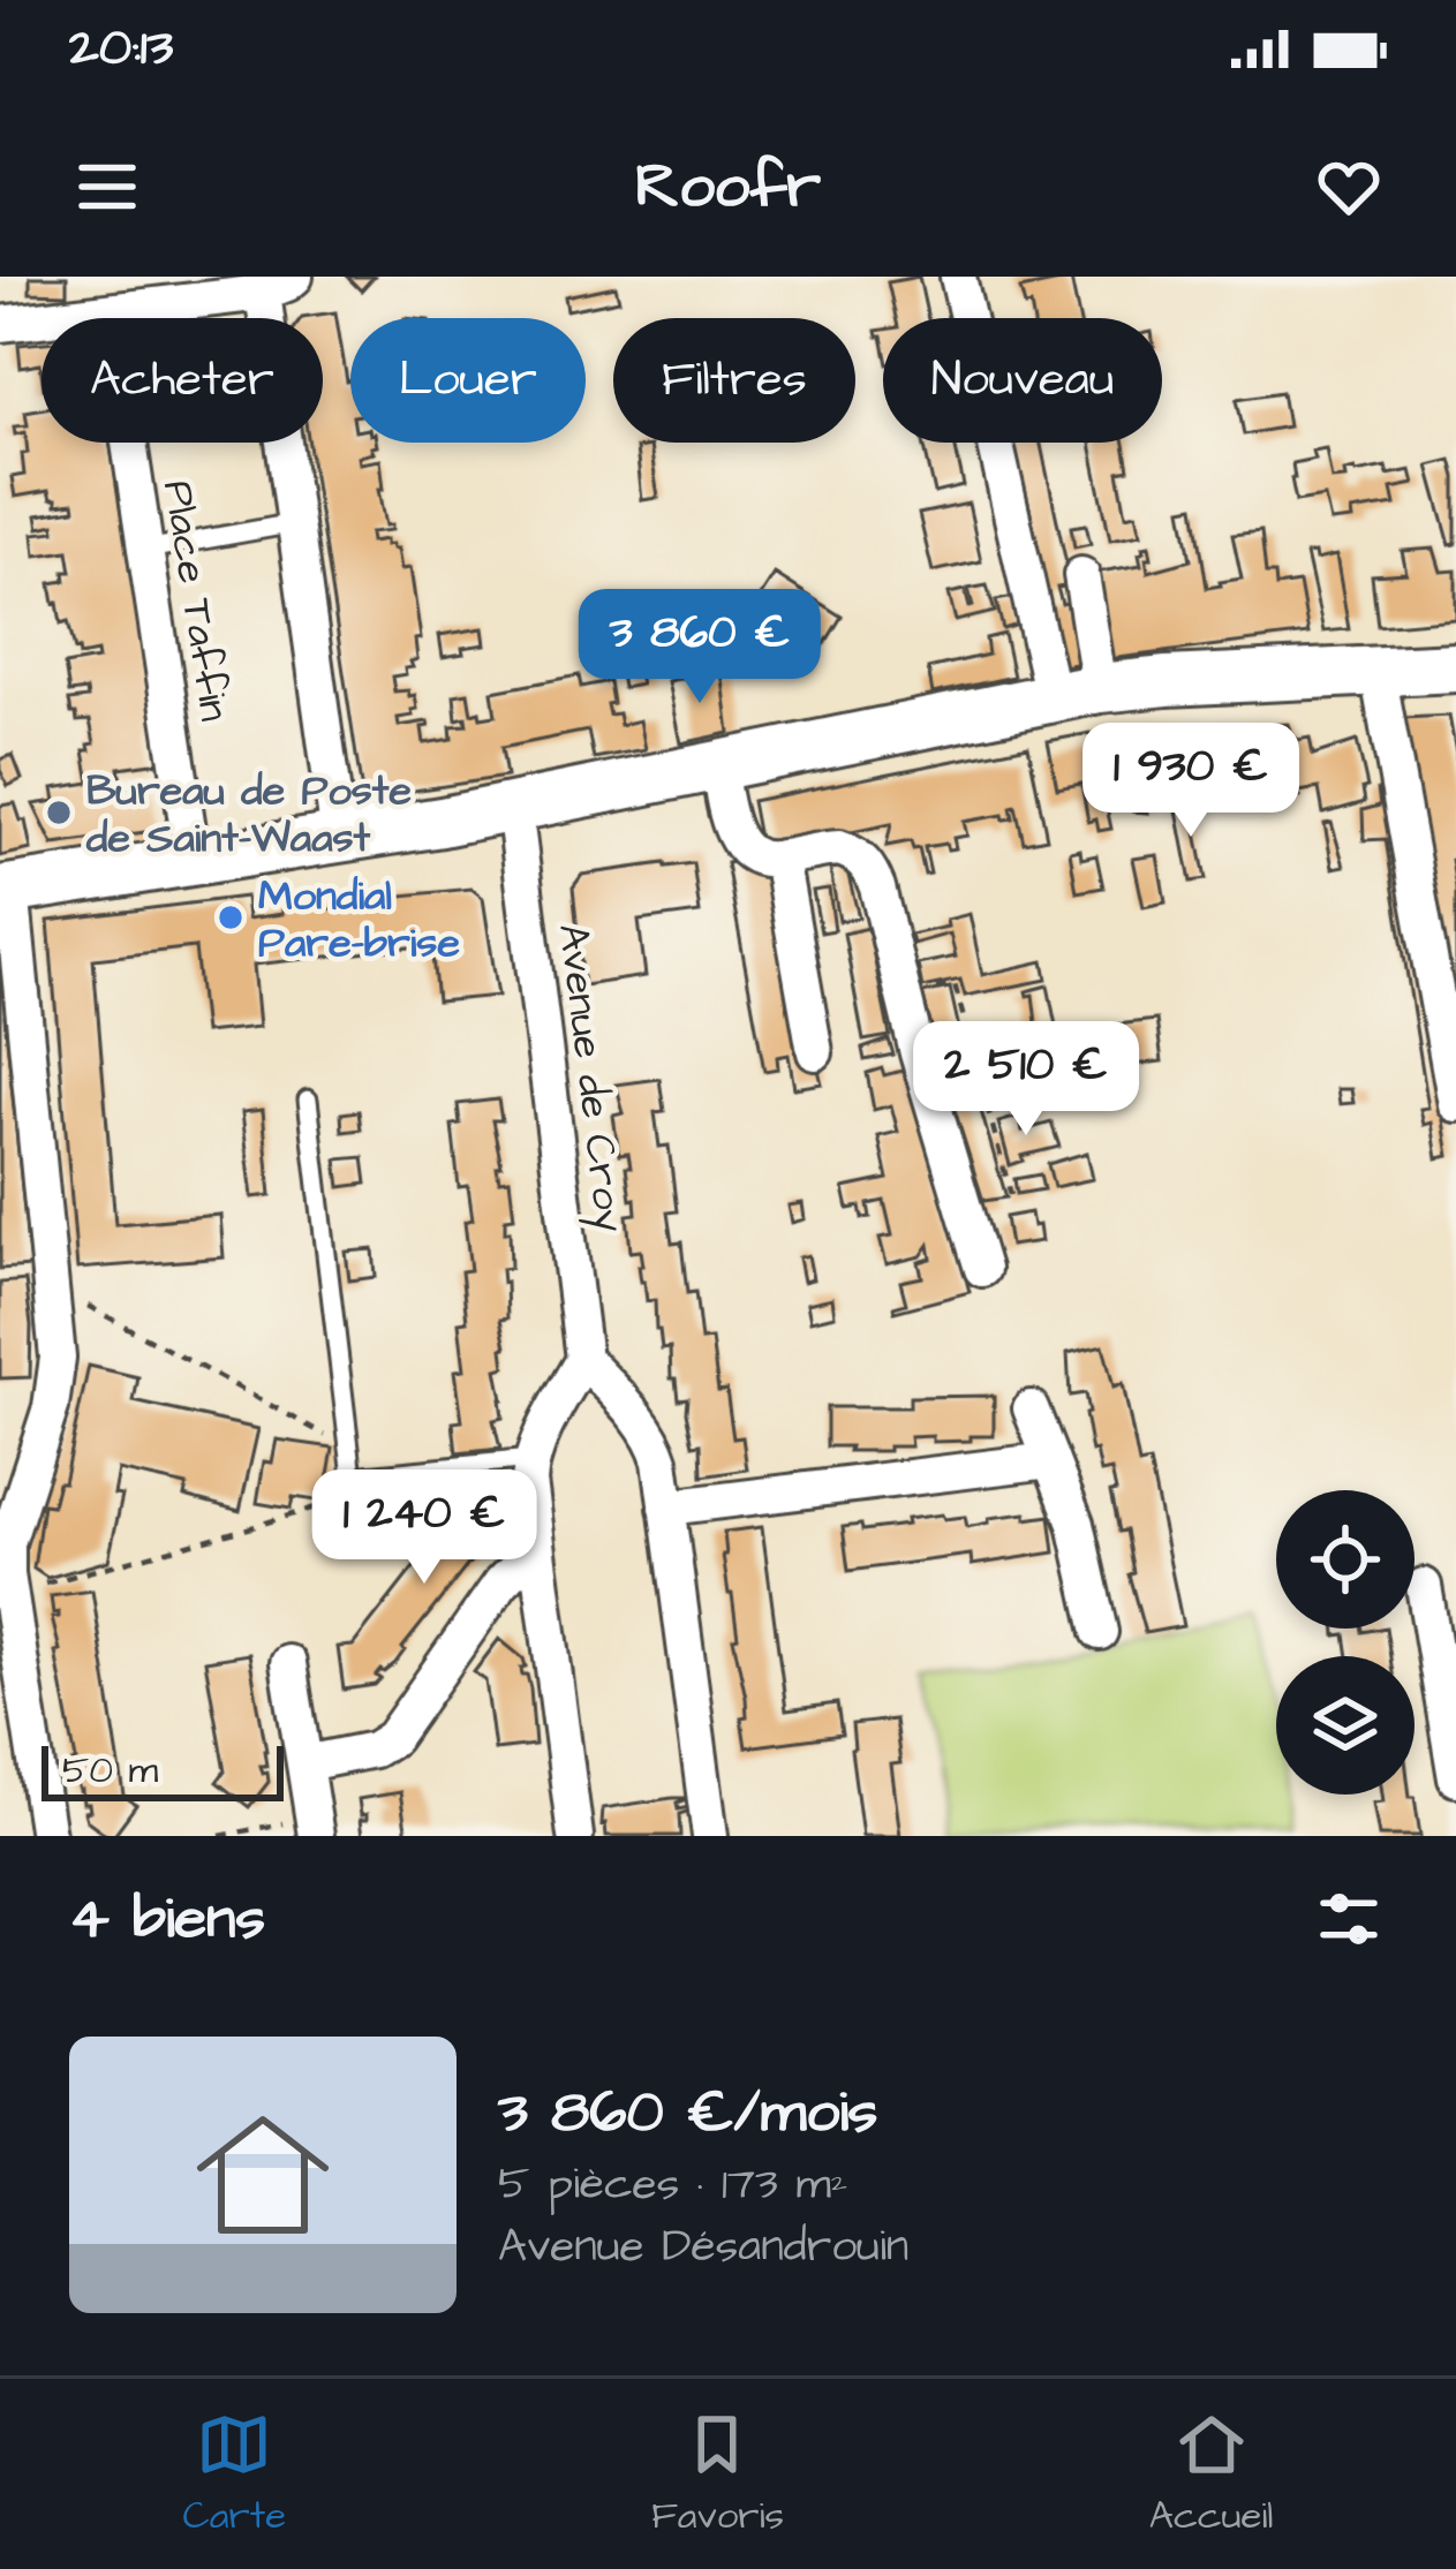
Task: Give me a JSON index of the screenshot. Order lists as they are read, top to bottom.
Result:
{
  "streets": {
    "street": ["Place Taffin", "Avenue de Croy"]
  },
  "places": ["Bureau de Poste de Saint-Waast", "Mondial Pare-brise"],
  "scale_bar": "50 m",
  "page": {
    "status": "20:13",
    "header": "Roofr",
    "chip": [
      "Acheter",
      "Louer",
      "Filtres",
      "Nouveau"
    ],
    "price": [
      "3 860 €",
      "1 930 €",
      "2 510 €",
      "1 240 €"
    ],
    "scale": "50 m",
    "heading": "4 biens",
    "list": [
      {
        "name": "3 860 €/mois",
        "note": "5 pièces · 173 m² · Avenue Désandrouin"
      }
    ],
    "tabs": ["Carte", "Favoris", "Accueil"]
  }
}
